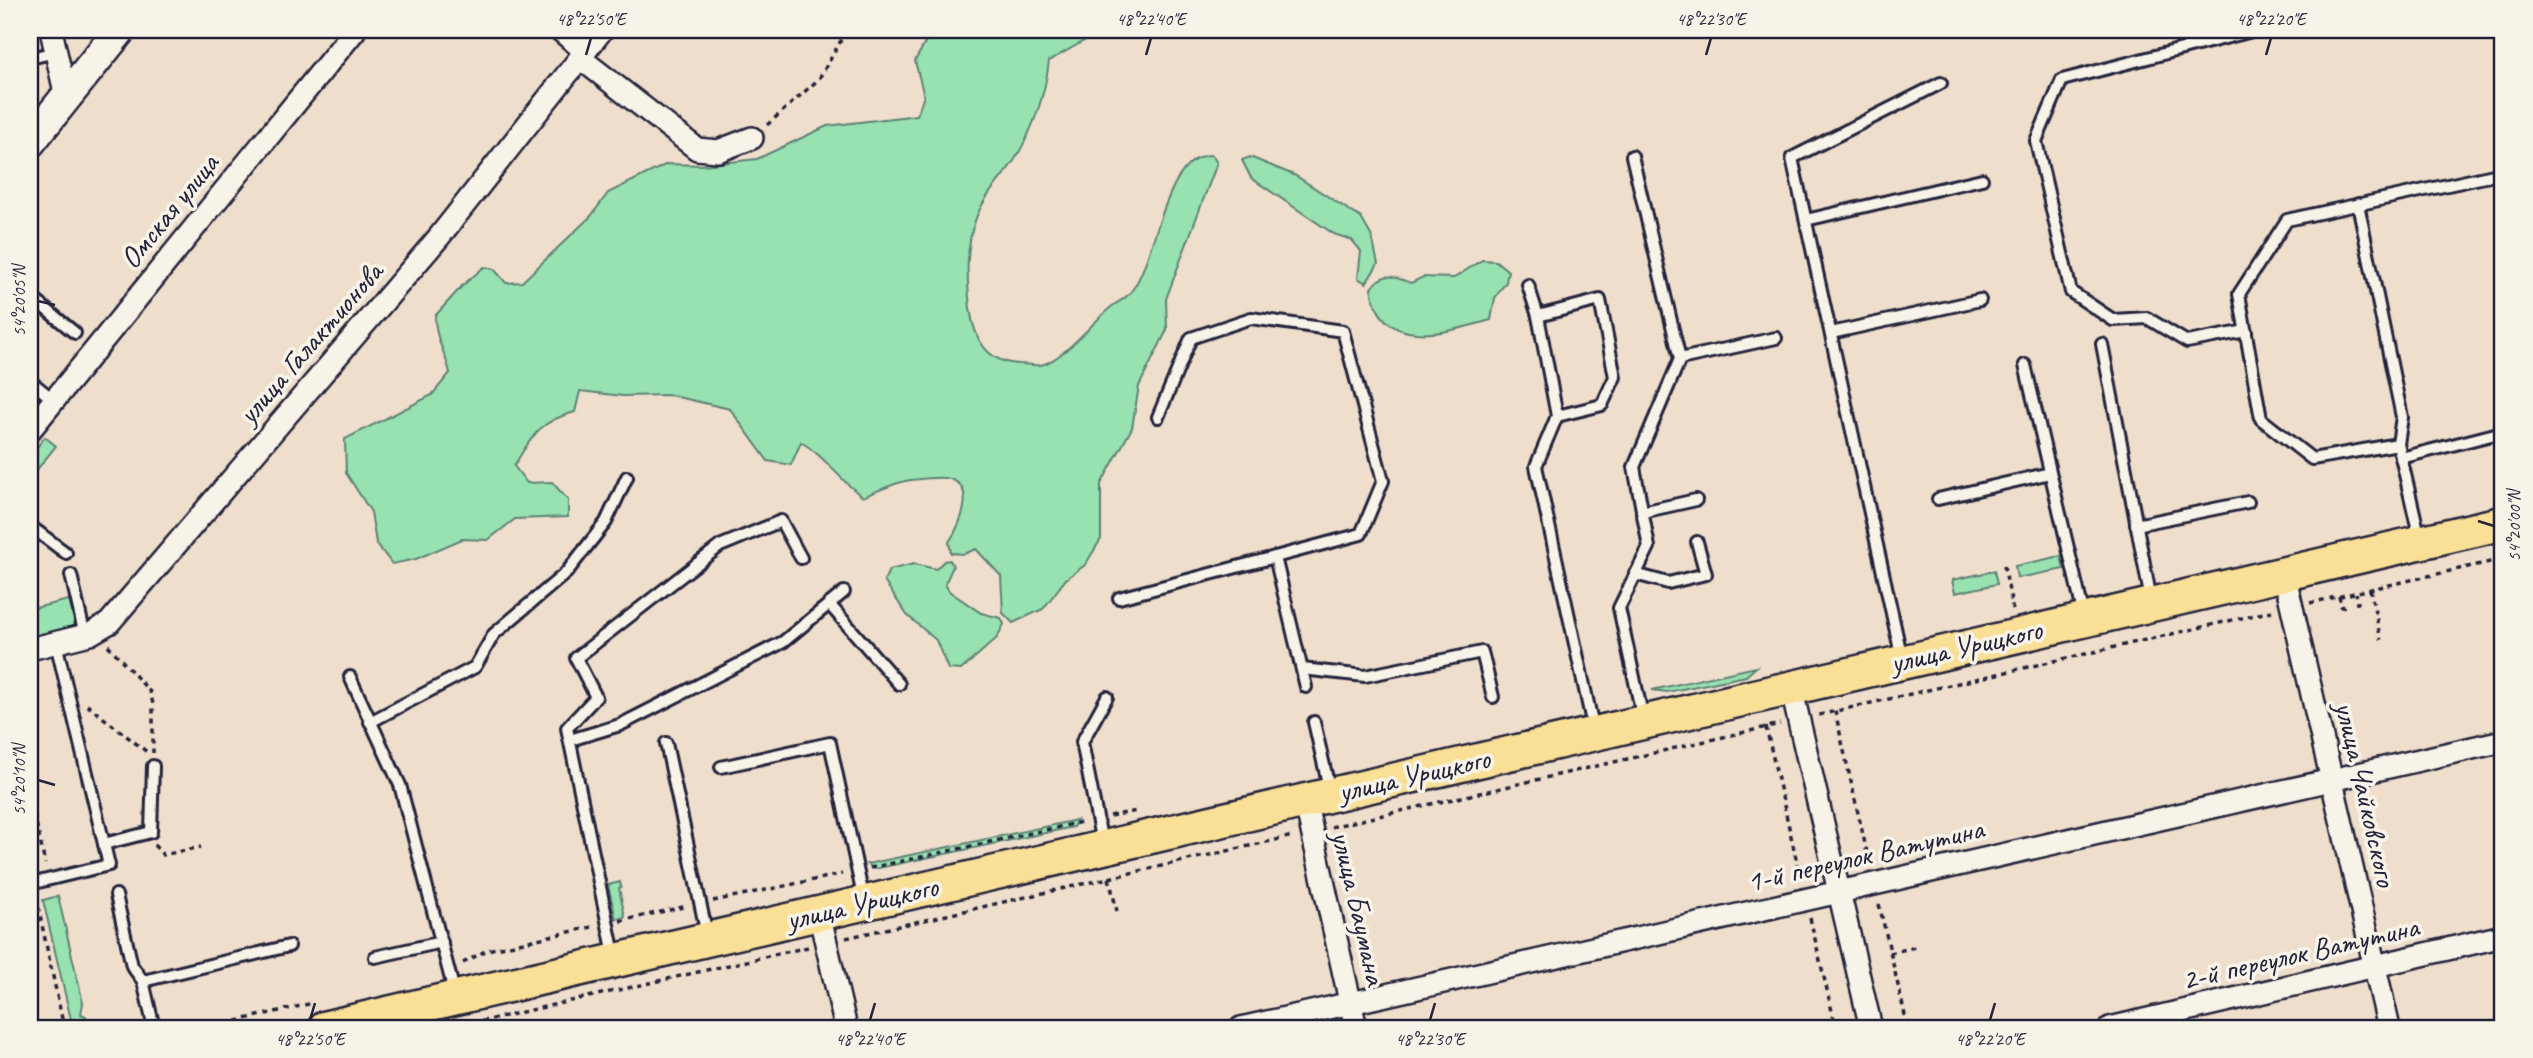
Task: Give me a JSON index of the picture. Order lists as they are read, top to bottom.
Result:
{
  "streets": {
    "main road": ["улица Урицкого"],
    "street": [
      "Омская улица",
      "улица Галактионова",
      "улица Чайковского",
      "1-й переулок Ватутина",
      "улица Баумана",
      "2-й переулок Ватутина"
    ]
  },
  "crossings": [
    ["улица Урицкого", "улица Чайковского"],
    ["улица Урицкого", "улица Баумана"],
    ["улица Чайковского", "1-й переулок Ватутина"],
    ["улица Чайковского", "2-й переулок Ватутина"],
    ["1-й переулок Ватутина", "улица Баумана"]
  ],
  "coordinates": [
    "48°22'50\"E",
    "48°22'40\"E",
    "48°22'30\"E",
    "48°22'20\"E",
    "54°20'05\"N",
    "54°20'00\"N",
    "54°20'10\"N"
  ]
}
